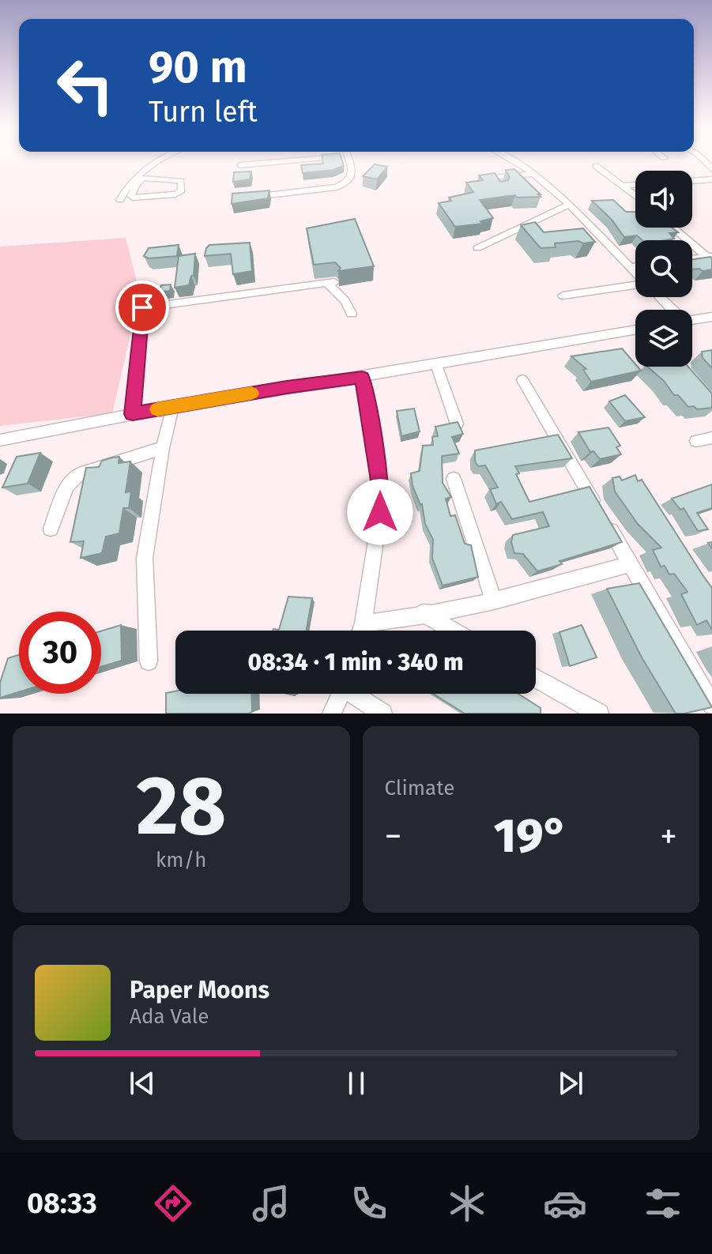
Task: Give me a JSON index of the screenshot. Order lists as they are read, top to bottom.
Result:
{
  "page": {
    "turn": ["90 m", "Turn left"],
    "limit": "30",
    "trip": "08:34 · 1 min · 340 m",
    "tile": [
      ["28", "km/h"],
      "Climate"
    ],
    "heat": ["−", "19°", "+"],
    "song": ["Paper Moons", "Ada Vale"],
    "tabs": "08:33"
  }
}
